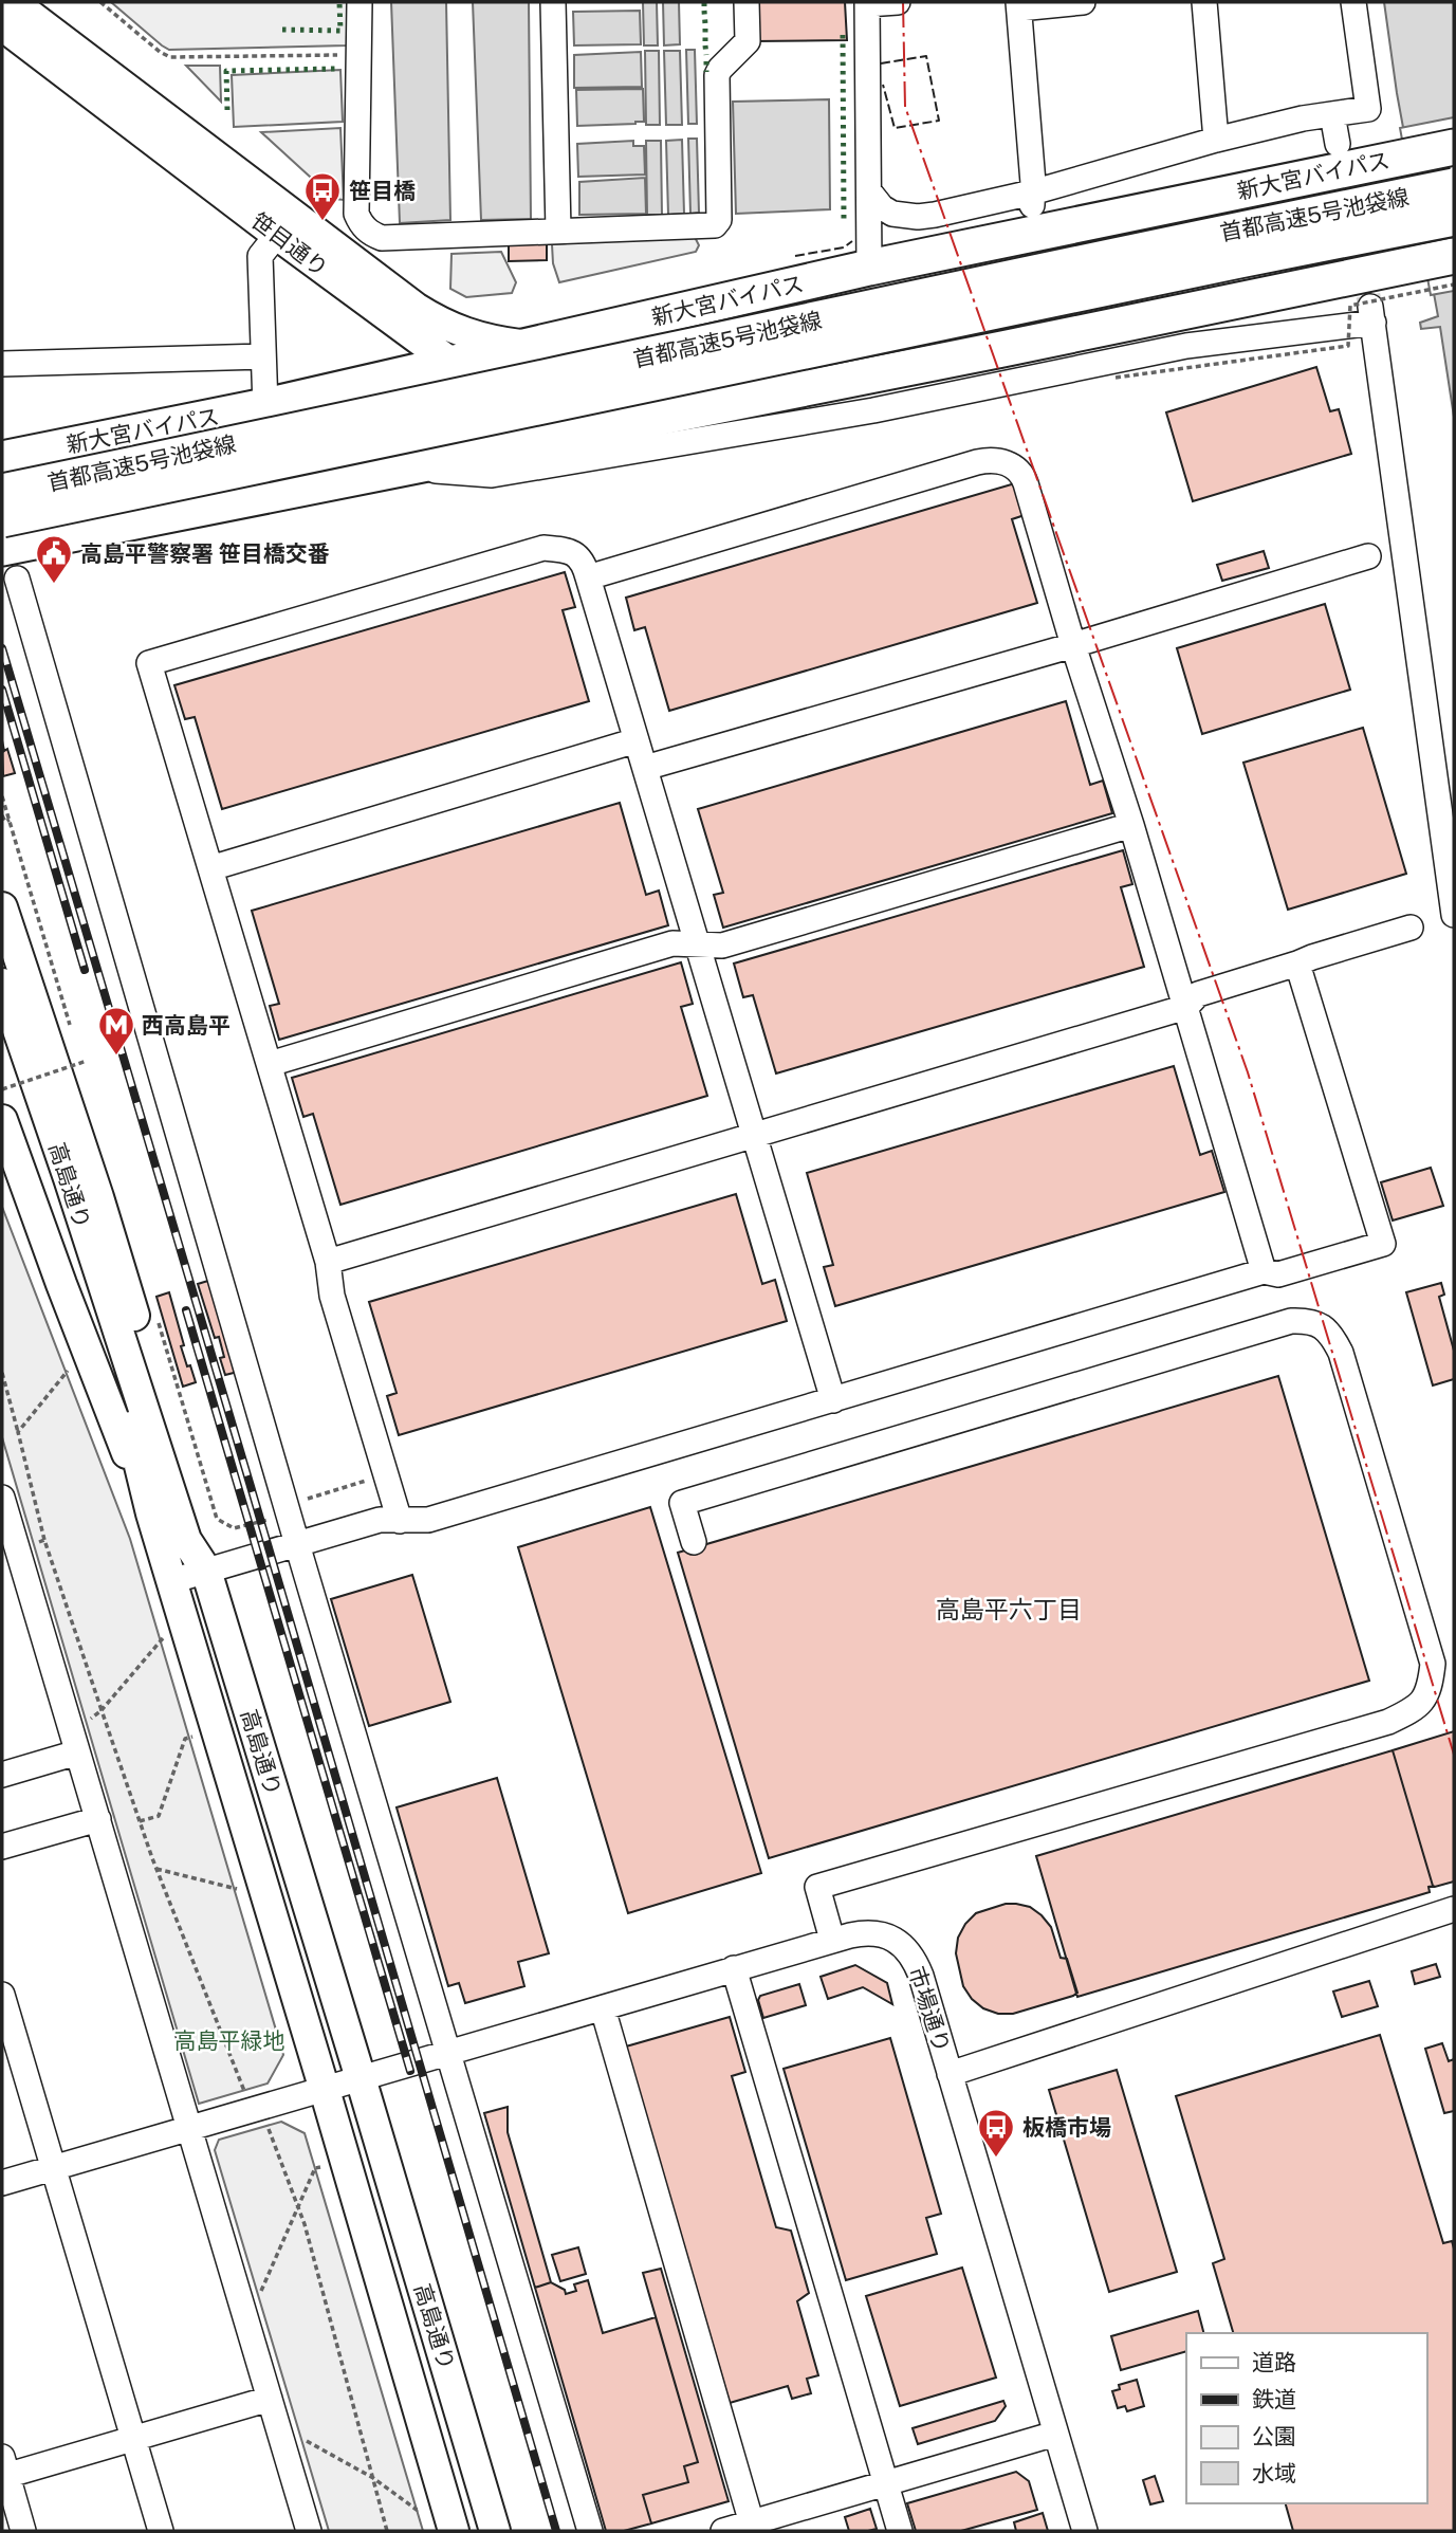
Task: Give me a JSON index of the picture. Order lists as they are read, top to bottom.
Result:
{
  "streets": {
    "highway": ["新大宮バイパス", "首都高速5号池袋線"],
    "main road": ["笹目通り", "高島通り"],
    "street": ["市場通り"]
  },
  "crossings": [
    ["新大宮バイパス", "笹目通り"],
    ["高島通り", "市場通り"]
  ],
  "districts": ["高島平六丁目"],
  "parks": ["高島平緑地"],
  "places": {
    "bus stop": ["笹目橋", "板橋市場"],
    "public building": ["高島平警察署 笹目橋交番"],
    "metro station": ["西高島平"]
  },
  "legend": [
    "道路",
    "鉄道",
    "公園",
    "水域"
  ]
}
